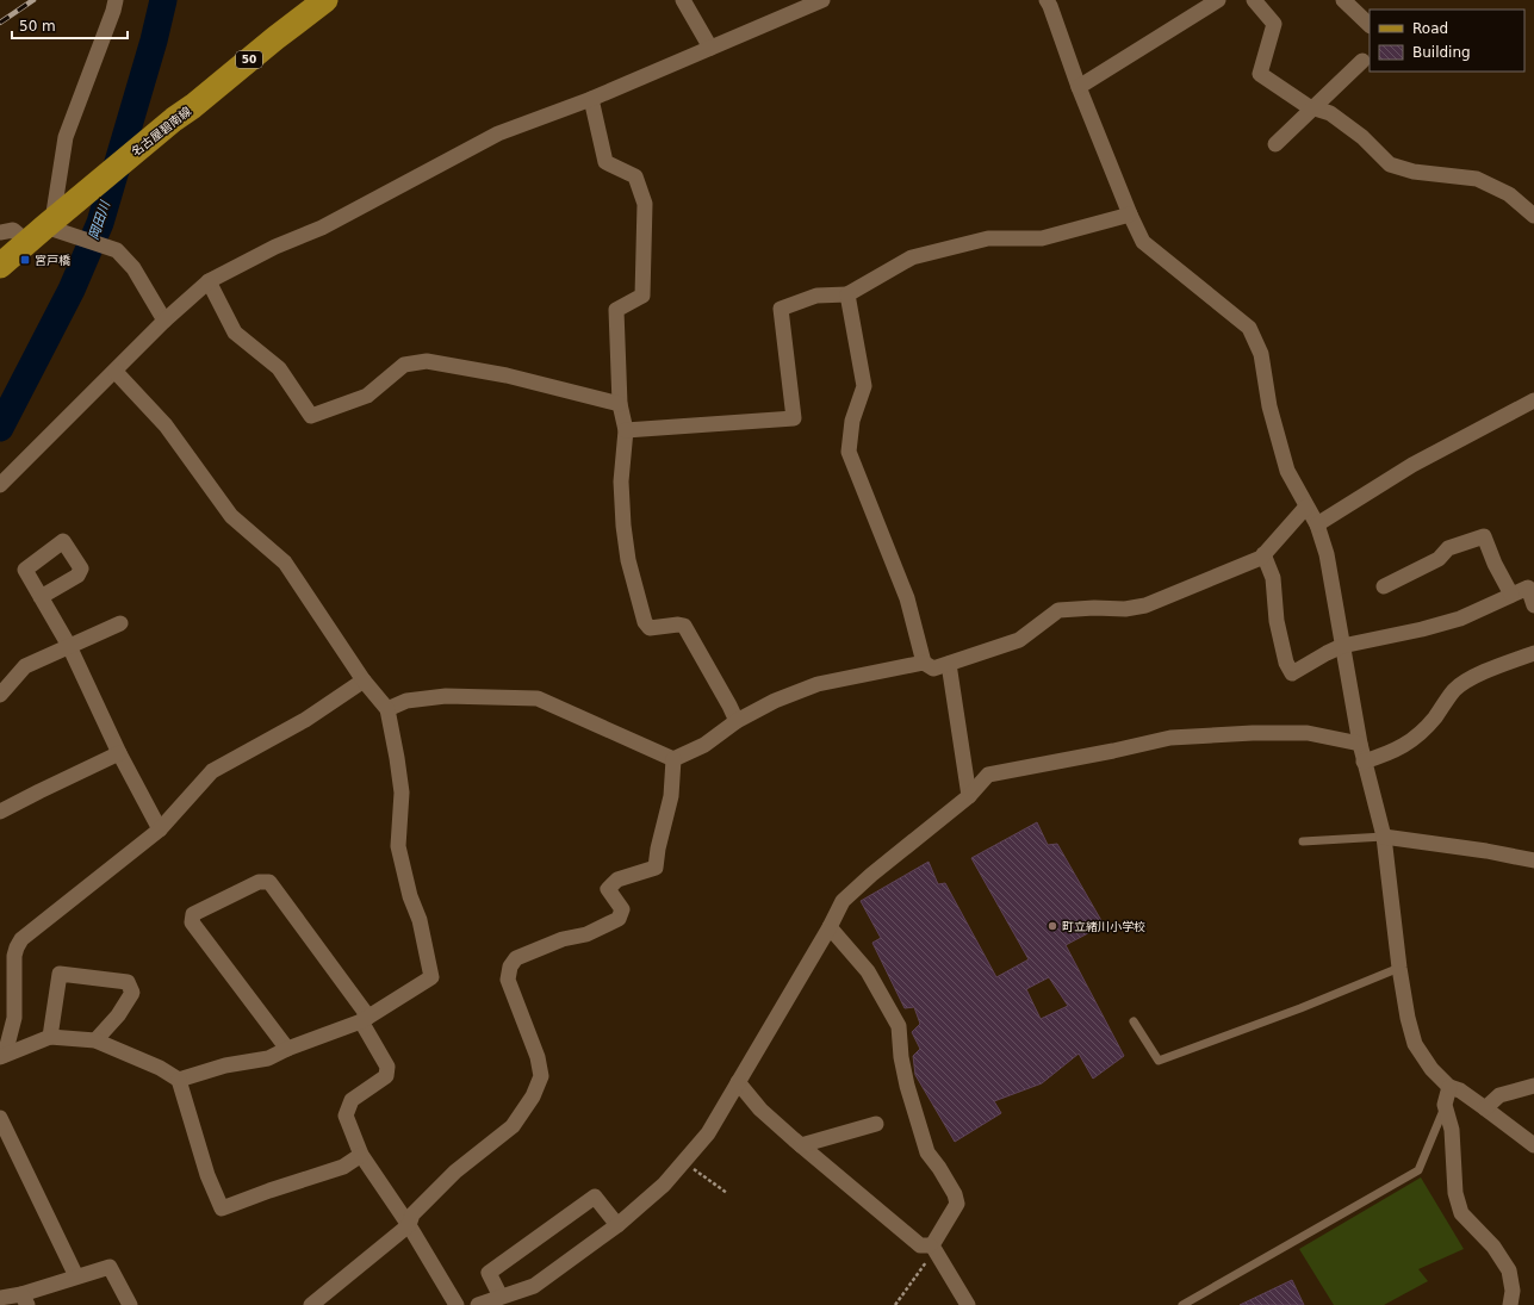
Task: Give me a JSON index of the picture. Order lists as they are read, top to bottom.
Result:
{
  "streets": {
    "main road": ["50", "名古屋碧南線"]
  },
  "water": ["岡田川"],
  "places": {
    "transit": ["宮戸橋"],
    "other": ["町立緒川小学校"]
  },
  "legend": ["Road", "Building"],
  "scale_bar": "50 m"
}
